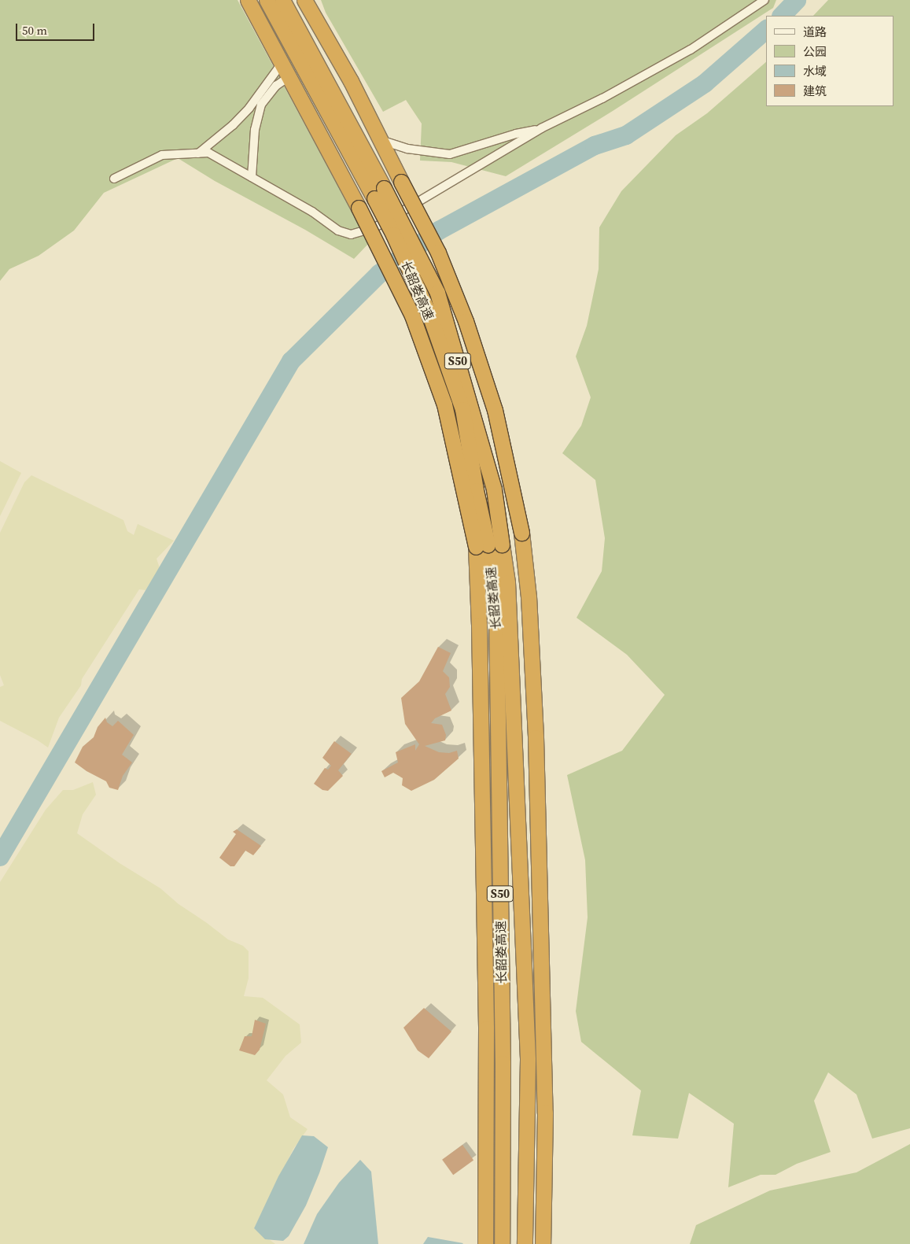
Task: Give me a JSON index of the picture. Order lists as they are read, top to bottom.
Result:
{
  "streets": {
    "highway": ["长韶娄高速", "S50"]
  },
  "legend": [
    "道路",
    "公园",
    "水域",
    "建筑"
  ],
  "scale_bar": "50 m"
}
